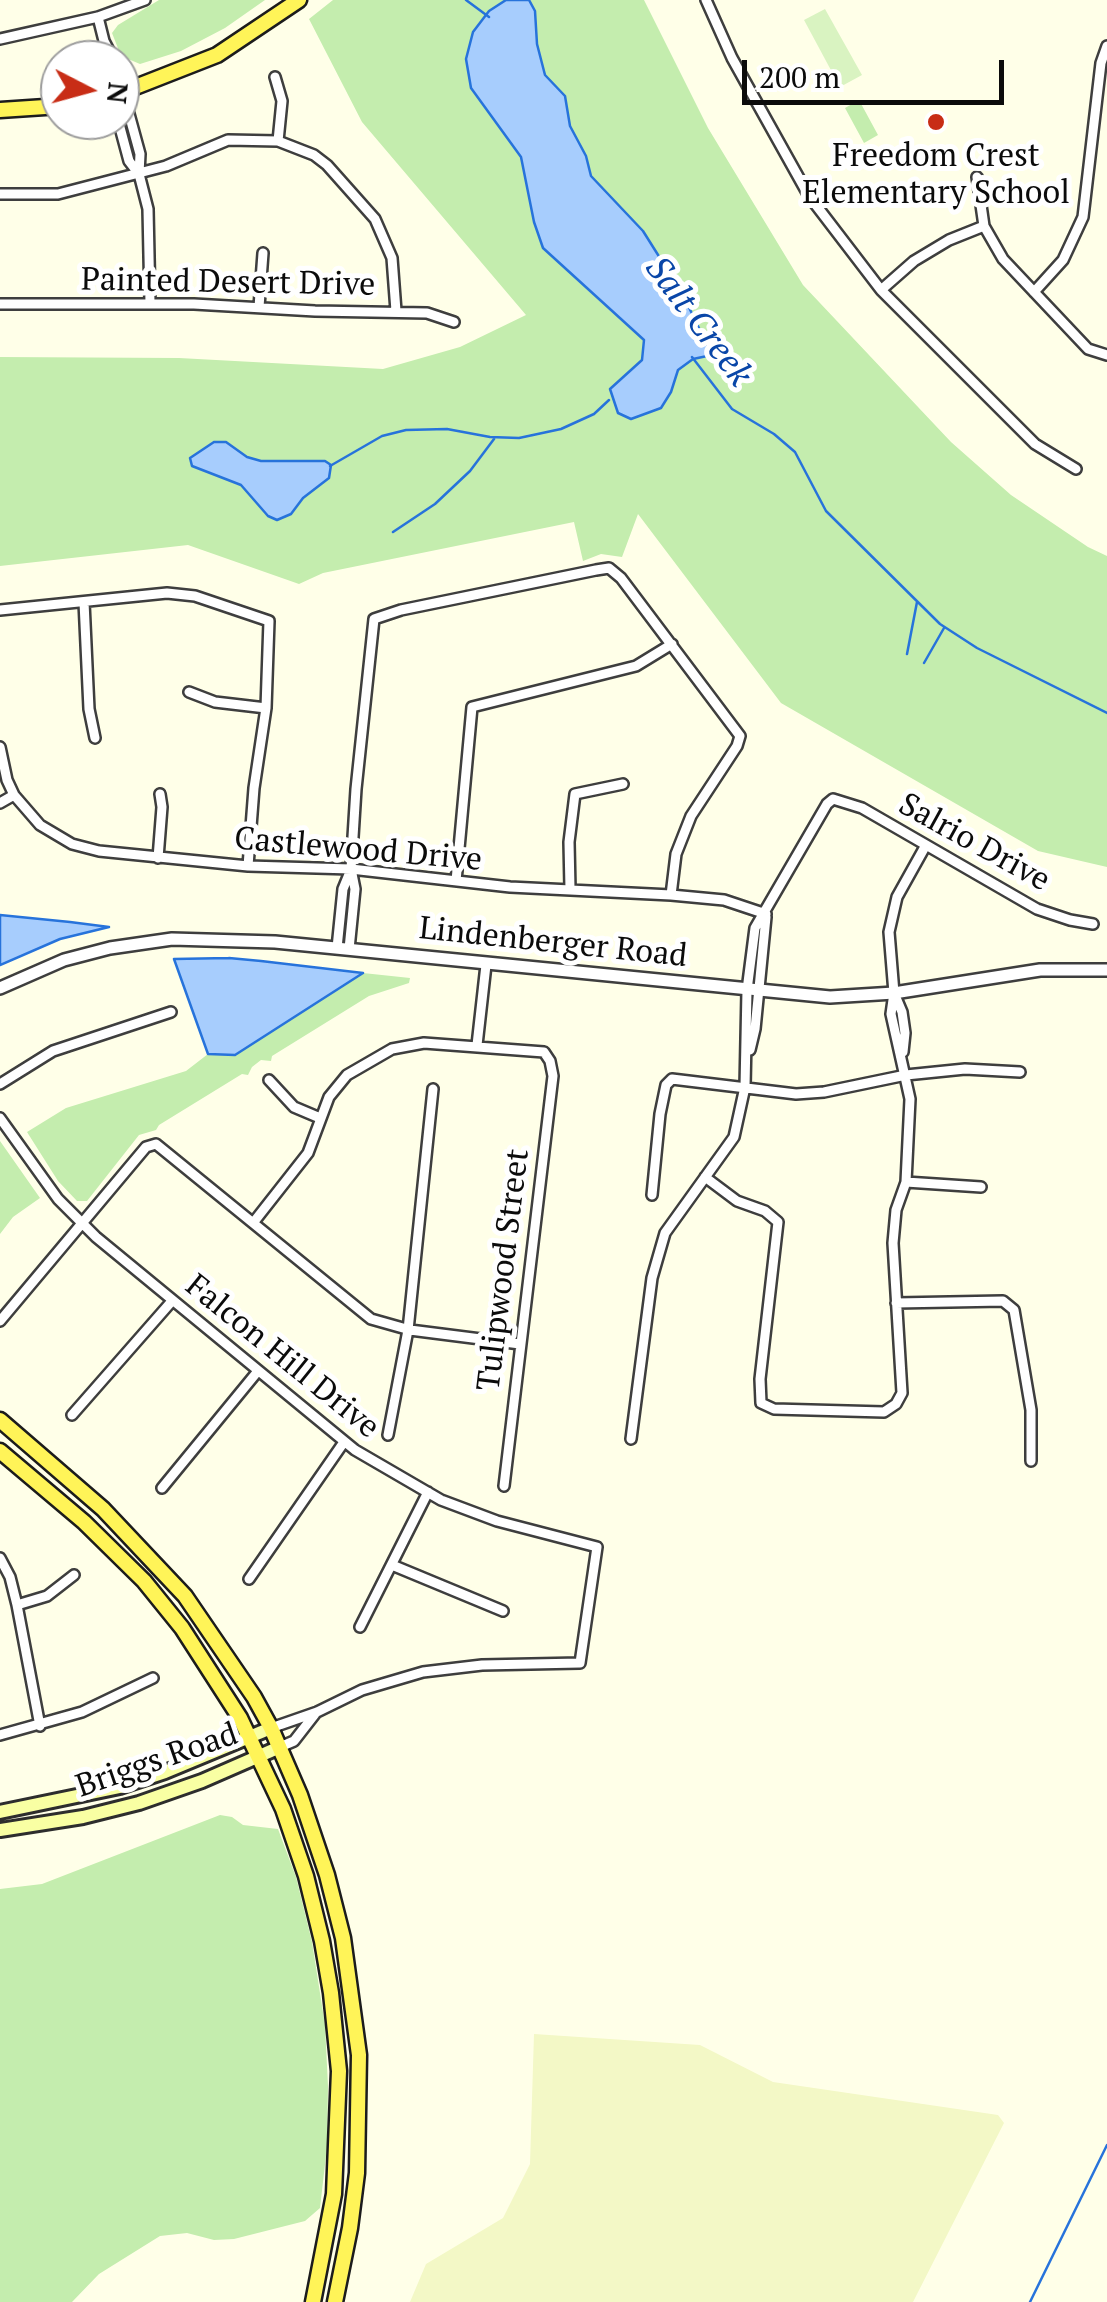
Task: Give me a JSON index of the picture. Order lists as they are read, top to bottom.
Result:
{
  "streets": {
    "main road": ["Briggs Road"],
    "street": [
      "Painted Desert Drive",
      "Salrio Drive",
      "Castlewood Drive",
      "Lindenberger Road",
      "Tulipwood Street",
      "Falcon Hill Drive"
    ]
  },
  "crossings": [
    ["Salrio Drive", "Castlewood Drive"],
    ["Falcon Hill Drive", "Briggs Road"]
  ],
  "water": ["Salt Creek"],
  "places": ["Freedom Crest Elementary School"],
  "scale_bar": "200 m",
  "north": "right"
}
